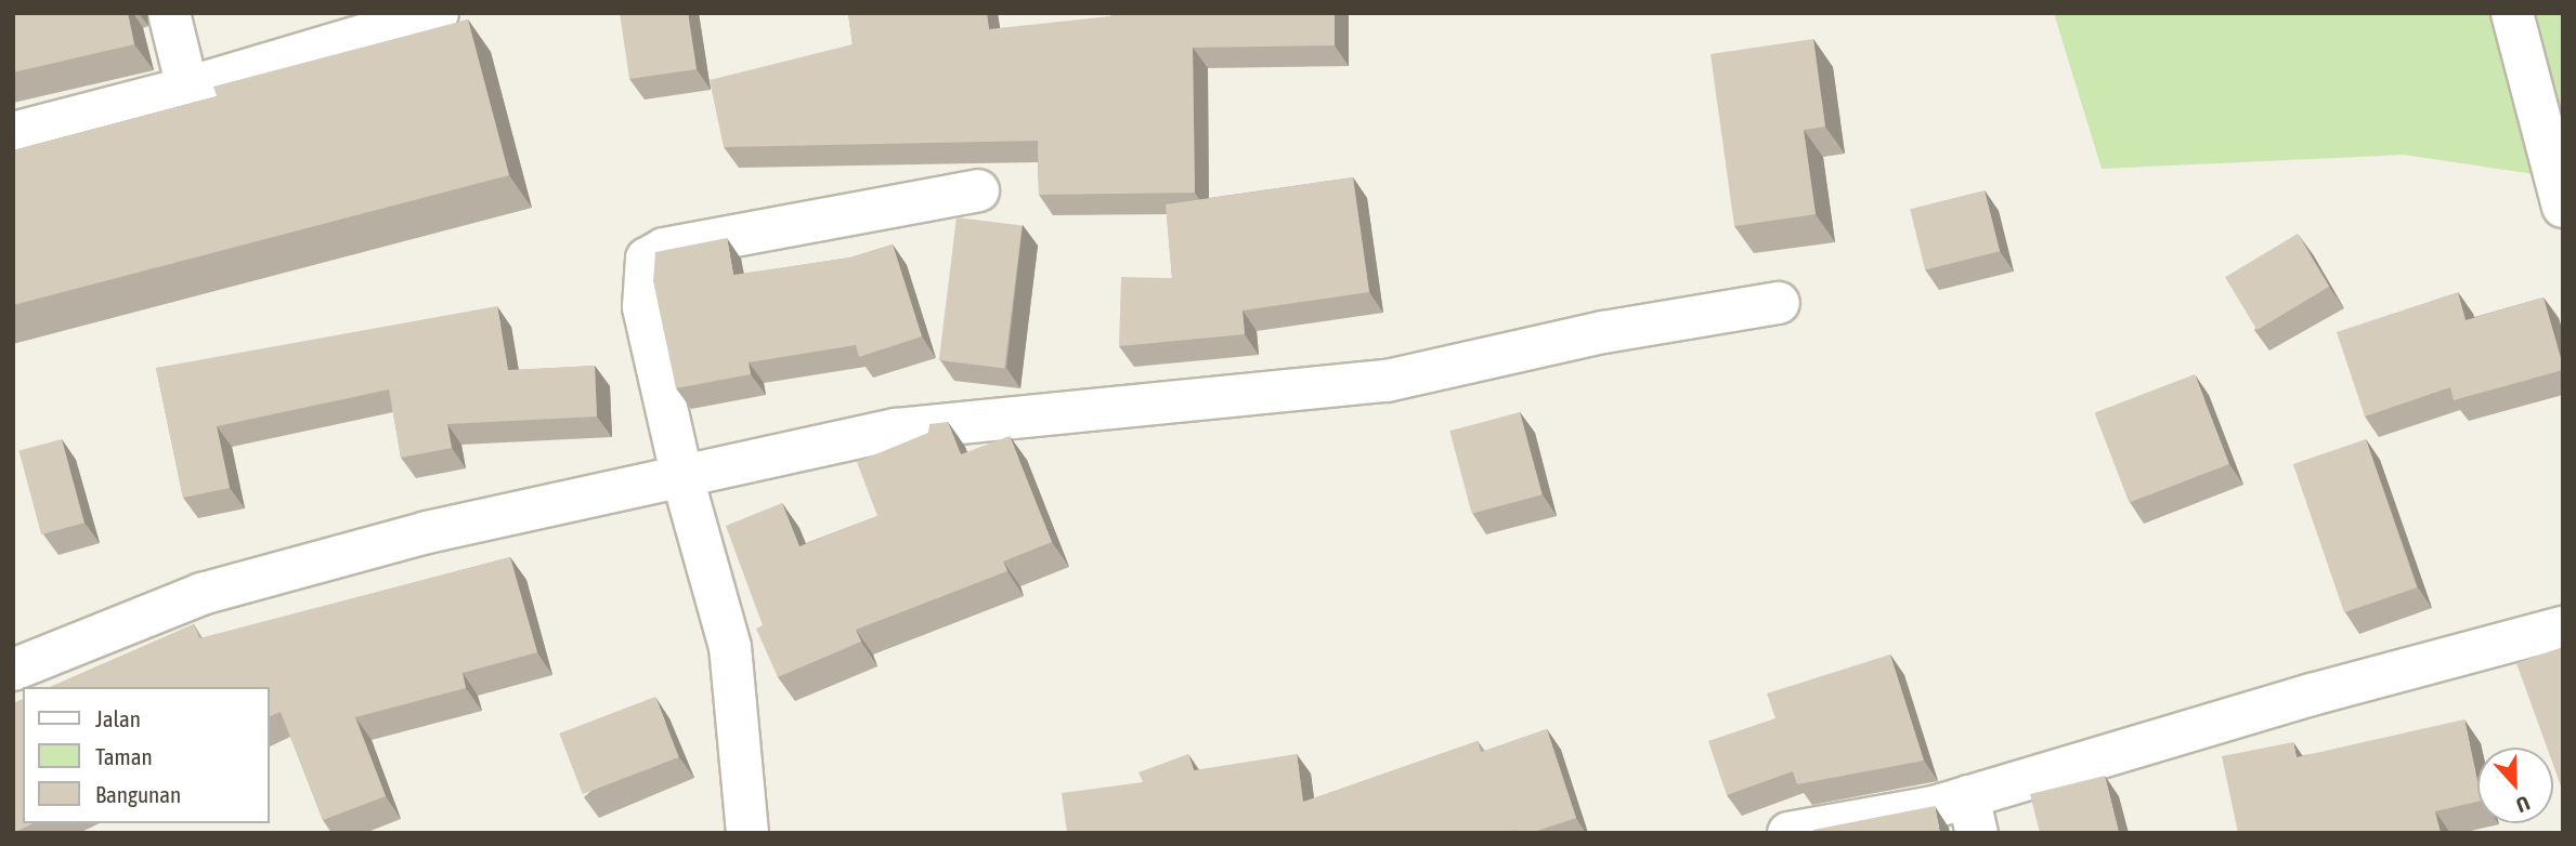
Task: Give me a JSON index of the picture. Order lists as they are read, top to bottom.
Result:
{
  "legend": ["Jalan", "Taman", "Bangunan"],
  "north": "bottom"
}
